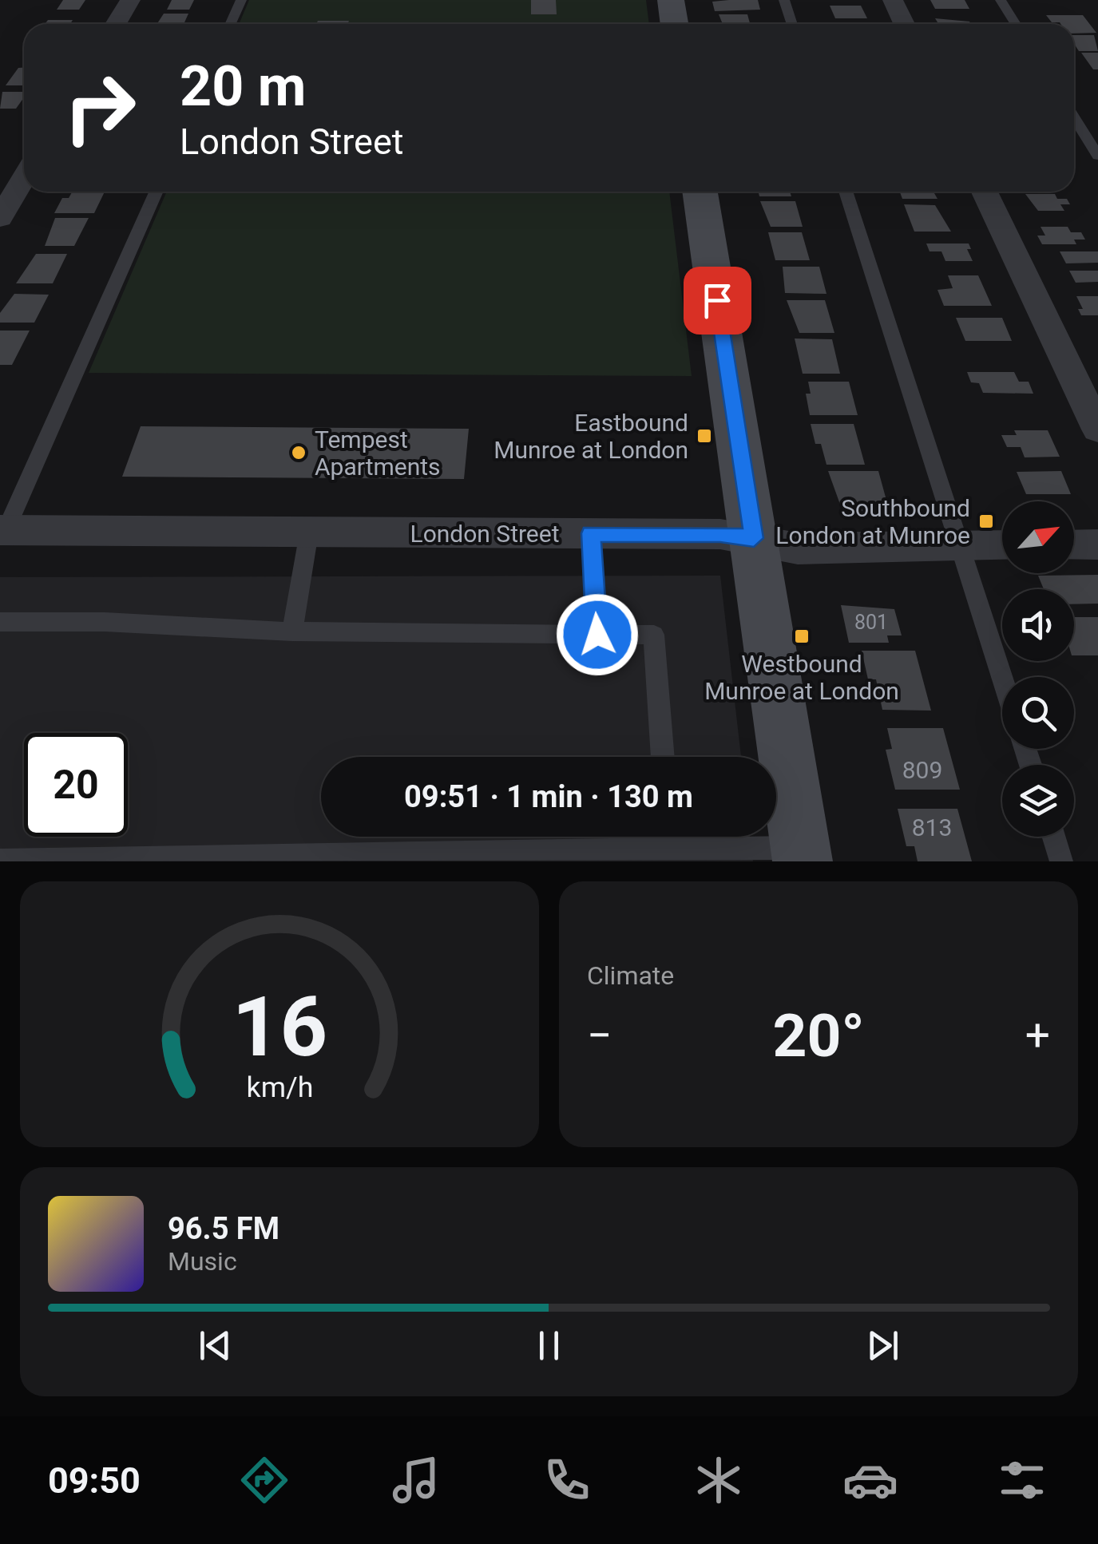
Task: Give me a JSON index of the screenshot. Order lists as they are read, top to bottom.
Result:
{
  "streets": {
    "street": ["London Street"]
  },
  "places": {
    "transit": ["Eastbound Munroe at London", "Southbound London at Munroe", "Westbound Munroe at London"],
    "other": ["Tempest Apartments"]
  },
  "house_numbers": ["801", "809", "813"],
  "north": "top right",
  "page": {
    "turn": ["20 m", "London Street"],
    "limit": "20",
    "trip": "09:51 · 1 min · 130 m",
    "tile": "Climate",
    "heat": ["−", "20°", "+"],
    "song": ["96.5 FM", "Music"],
    "tabs": "09:50",
    "gauge": ["16", "km/h"]
  }
}
